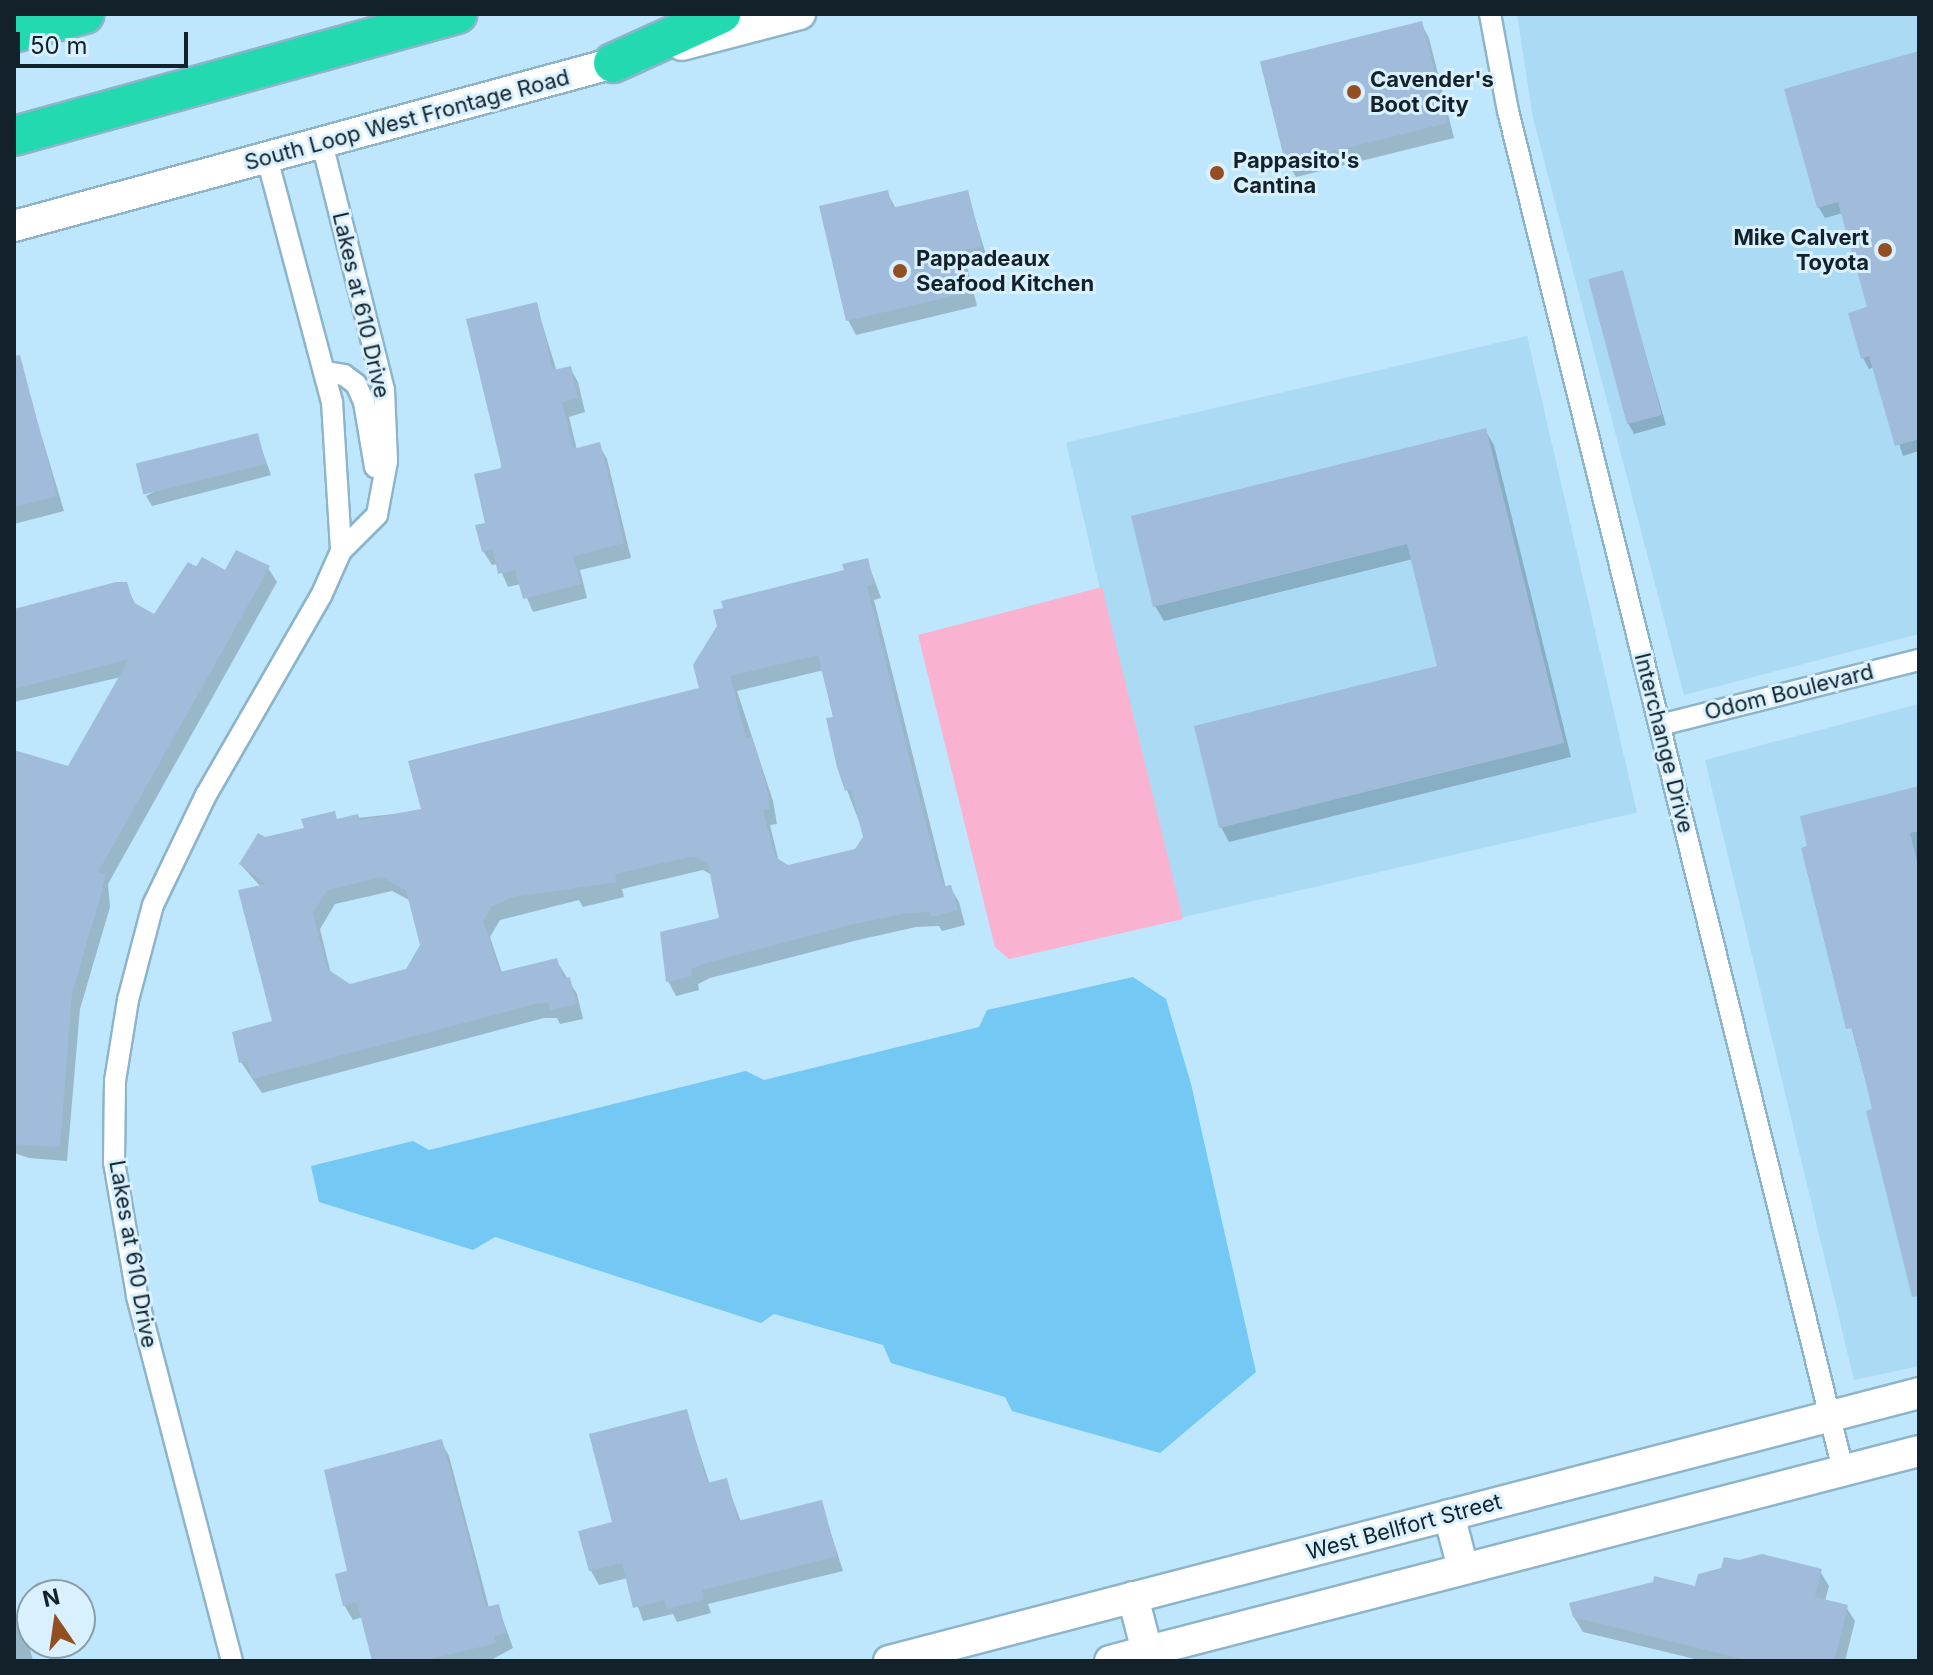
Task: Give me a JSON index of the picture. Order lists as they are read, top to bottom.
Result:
{
  "streets": {
    "main road": ["South Loop West Frontage Road", "West Bellfort Street"],
    "street": ["Lakes at 610 Drive", "Odom Boulevard", "Interchange Drive"]
  },
  "crossings": [
    ["South Loop West Frontage Road", "Lakes at 610 Drive"],
    ["Odom Boulevard", "Interchange Drive"],
    ["Interchange Drive", "West Bellfort Street"]
  ],
  "places": [
    "Cavender's Boot City",
    "Pappasito's Cantina",
    "Mike Calvert Toyota",
    "Pappadeaux Seafood Kitchen"
  ],
  "scale_bar": "50 m",
  "north": "top"
}
